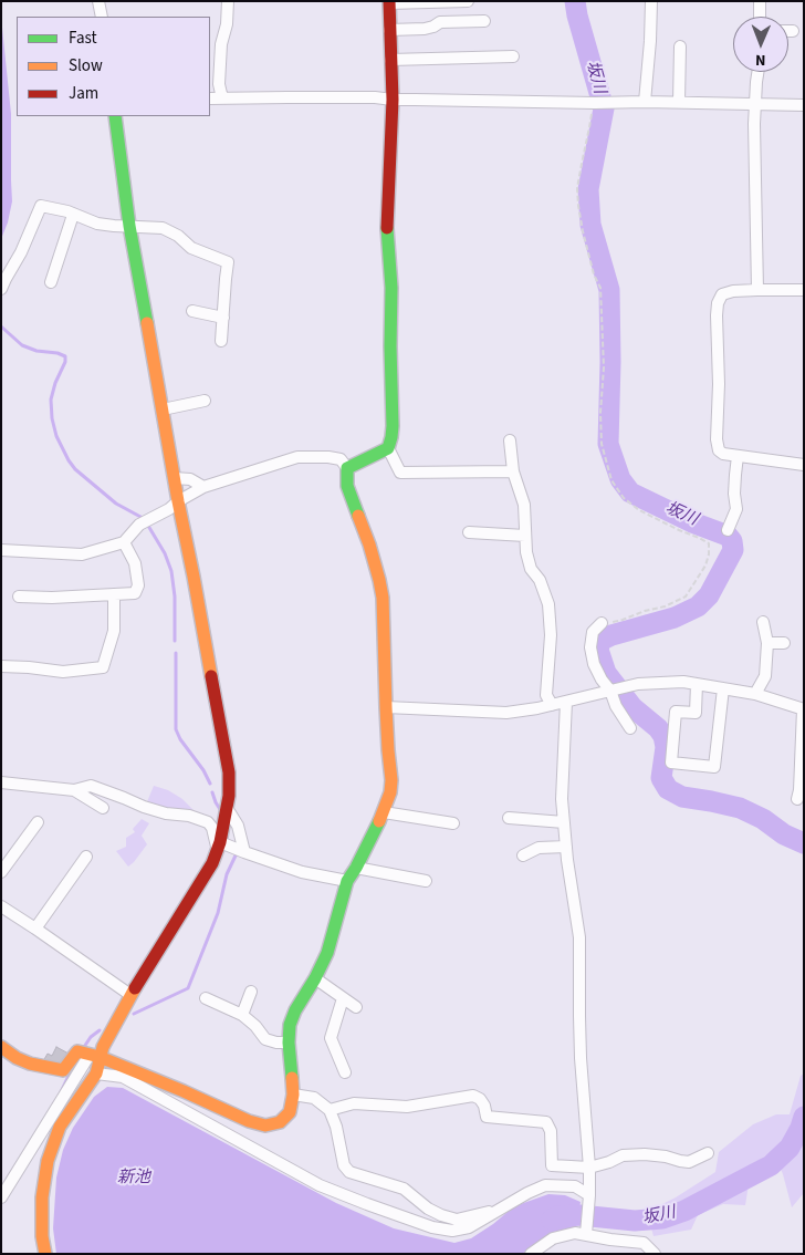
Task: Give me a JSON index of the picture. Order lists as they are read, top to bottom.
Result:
{
  "water": ["坂川", "新池"],
  "legend": ["Fast", "Slow", "Jam"],
  "north": "bottom"
}
